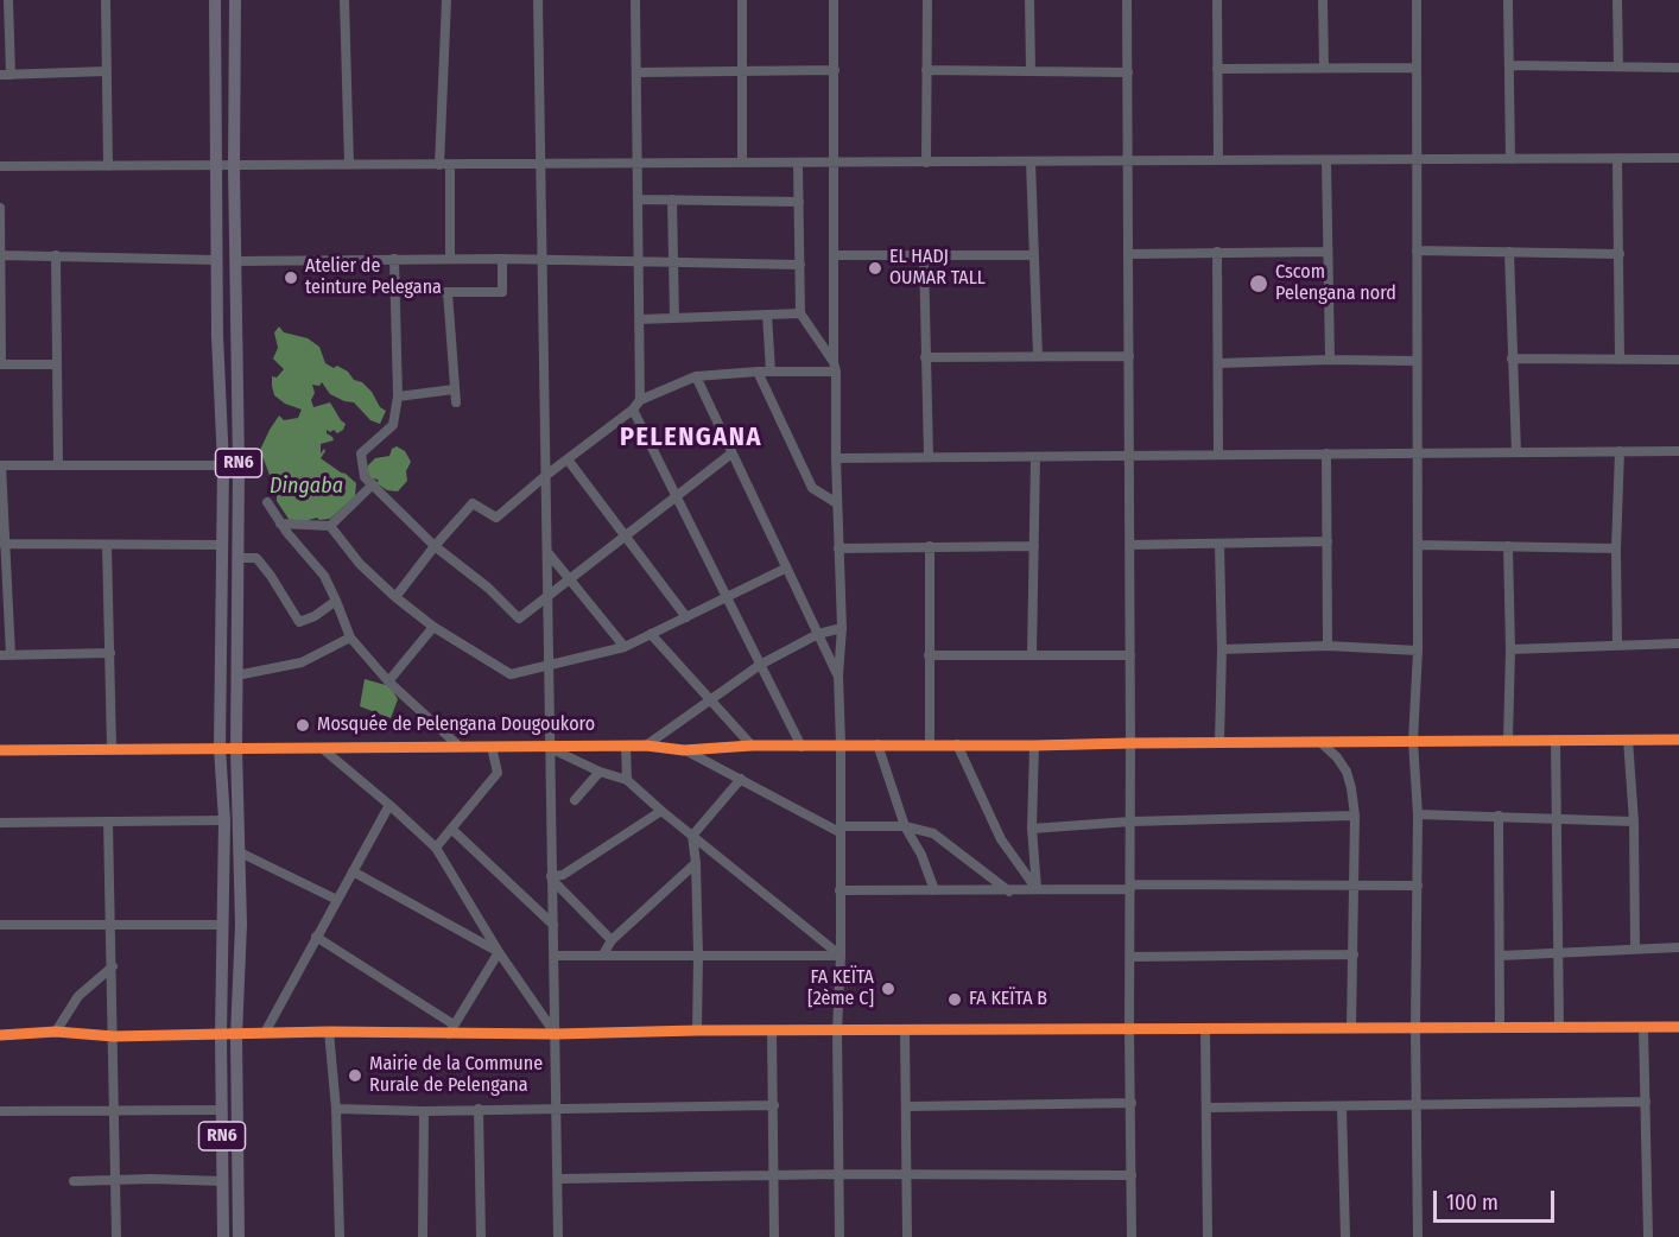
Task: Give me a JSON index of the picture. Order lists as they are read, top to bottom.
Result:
{
  "streets": {
    "highway": ["RN6"]
  },
  "districts": ["PELENGANA"],
  "water": ["Dingaba"],
  "places": [
    "EL HADJ OUMAR TALL",
    "Atelier de teinture Pelegana",
    "Cscom Pelengana nord",
    "Mosquée de Pelengana Dougoukoro",
    "FA KEÏTA [2ème C]",
    "FA KEÏTA B",
    "Mairie de la Commune Rurale de Pelengana"
  ],
  "scale_bar": "100 m"
}
